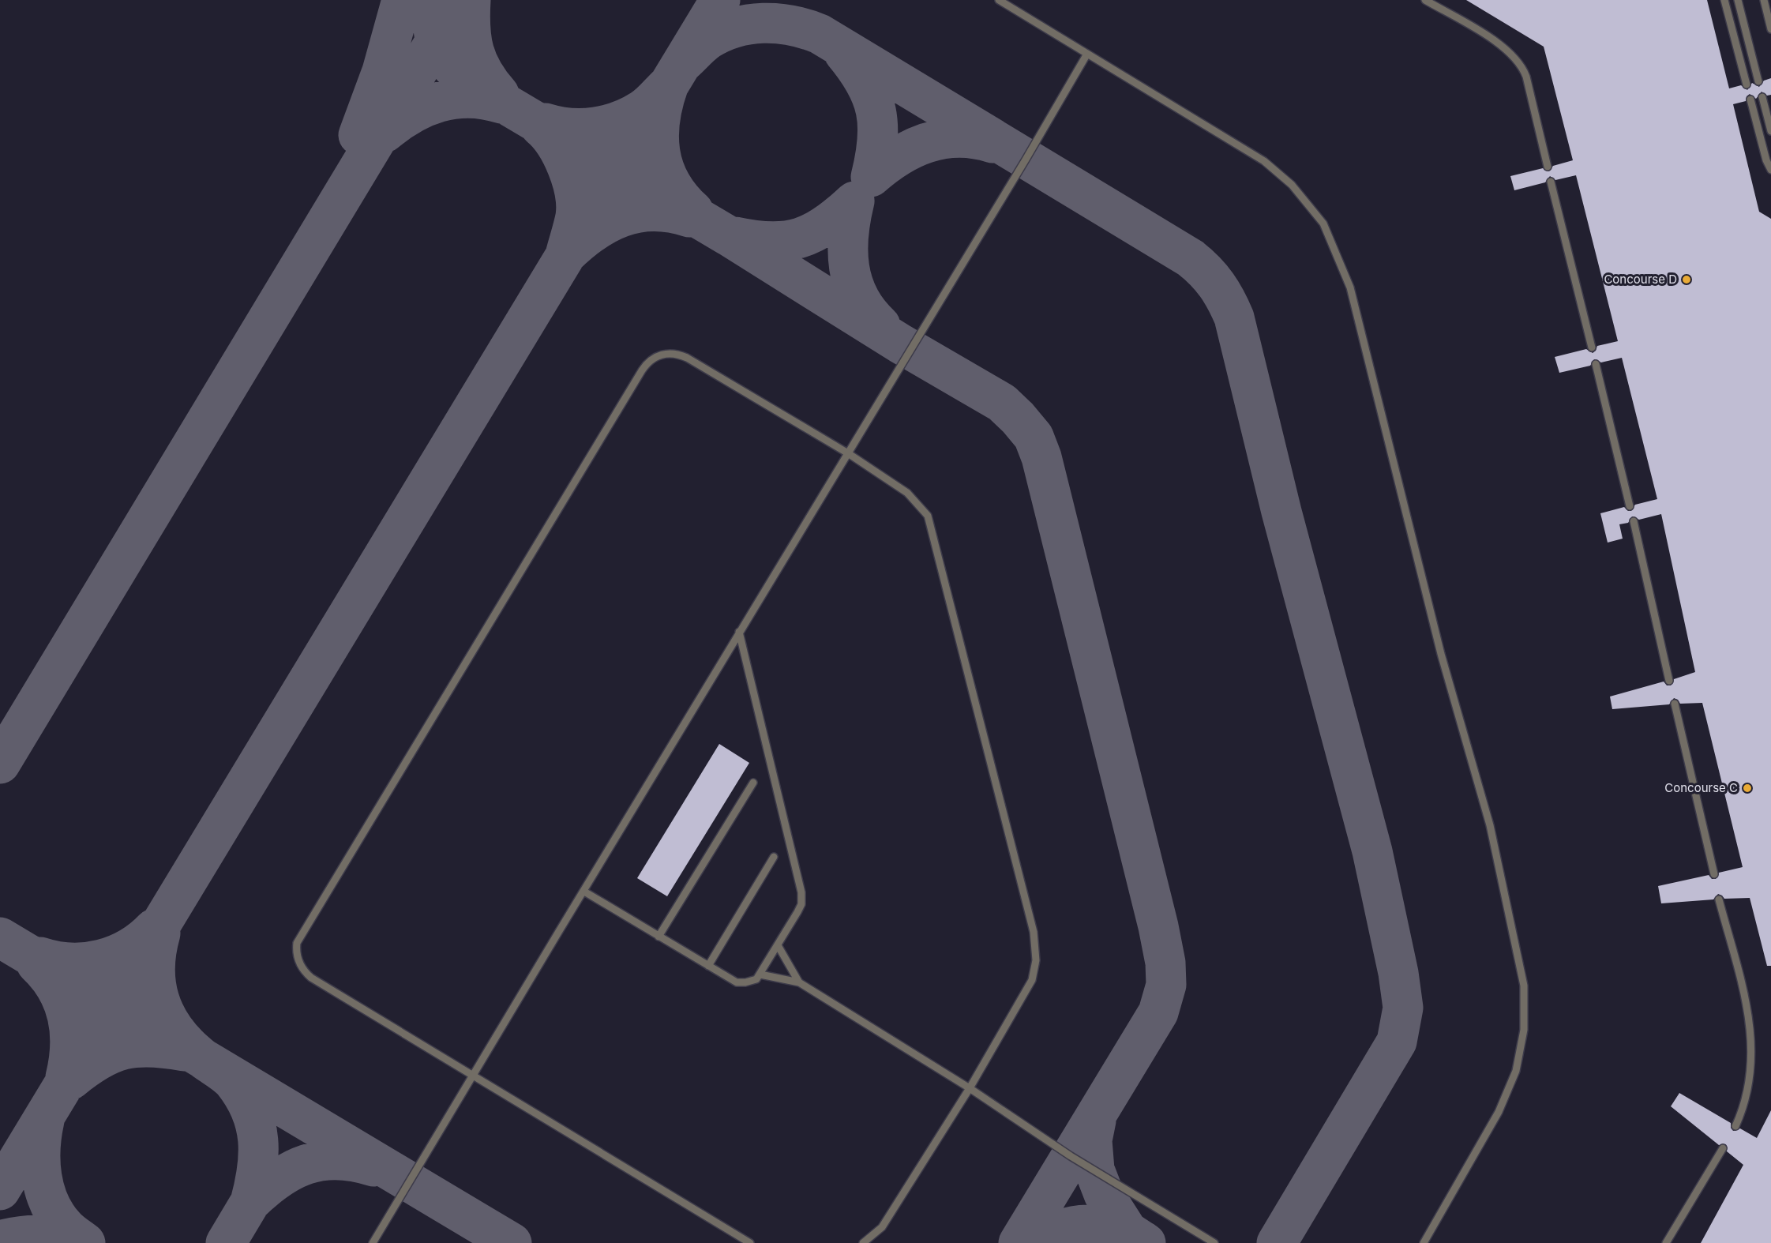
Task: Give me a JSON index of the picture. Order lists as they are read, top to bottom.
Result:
{
  "places": ["Concourse D", "Concourse C"]
}
